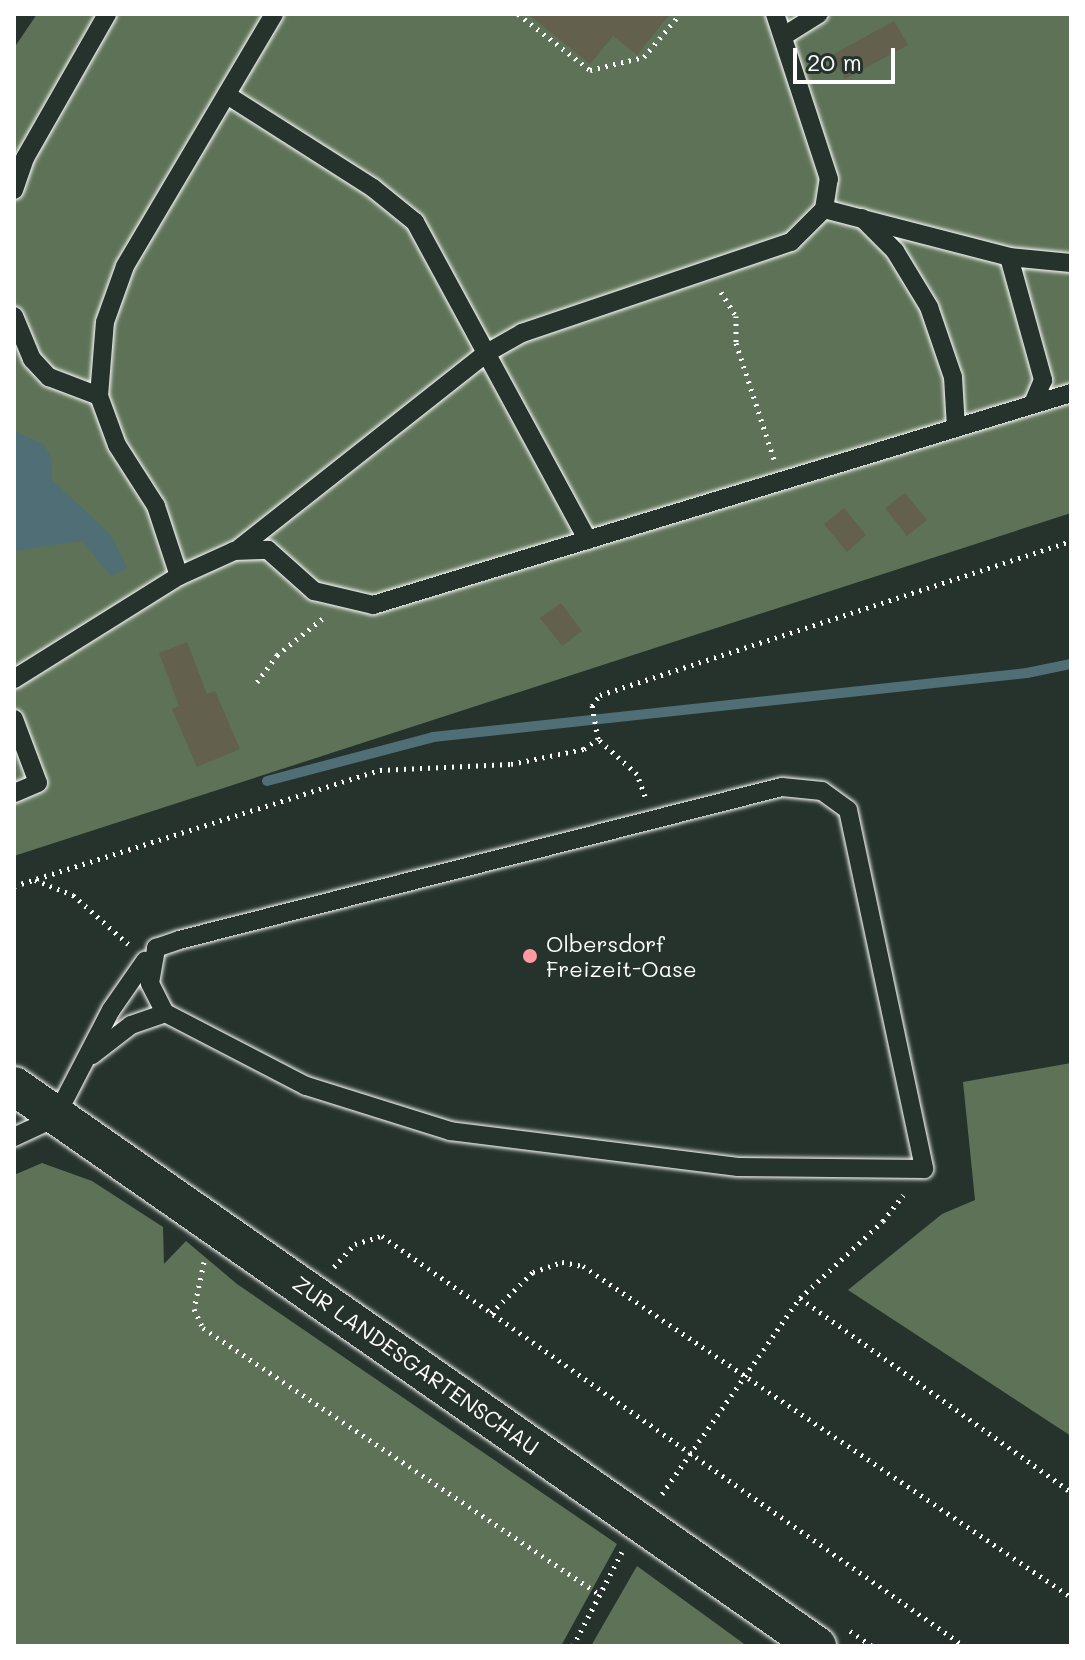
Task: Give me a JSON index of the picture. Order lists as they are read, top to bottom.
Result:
{
  "streets": {
    "street": ["ZUR LANDESGARTENSCHAU"]
  },
  "places": ["Olbersdorf Freizeit-Oase"],
  "scale_bar": "20 m"
}
